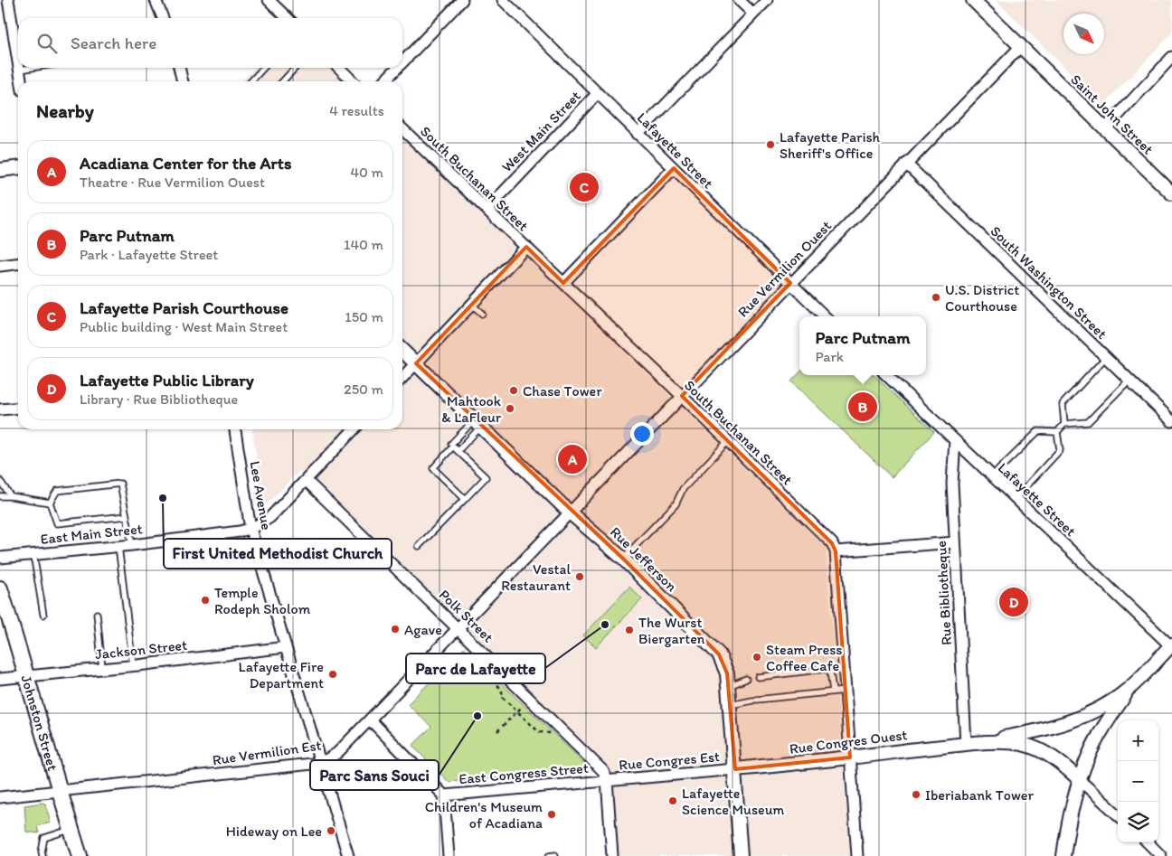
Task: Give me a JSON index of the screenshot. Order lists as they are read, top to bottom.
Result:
{
  "streets": {
    "main road": ["Johnston Street"],
    "street": [
      "Saint John Street",
      "West Main Street",
      "Lafayette Street",
      "South Buchanan Street",
      "Rue Vermilion Ouest",
      "South Washington Street",
      "Lee Avenue",
      "East Main Street",
      "Rue Jefferson",
      "Rue Bibliotheque",
      "Polk Street",
      "Jackson Street",
      "Rue Congres Ouest",
      "Rue Vermilion Est",
      "Rue Congres Est",
      "East Congress Street"
    ]
  },
  "crossings": [
    ["Saint John Street", "Rue Vermilion Ouest"],
    ["West Main Street", "Lafayette Street"],
    ["West Main Street", "South Buchanan Street"],
    ["Lafayette Street", "Rue Vermilion Ouest"],
    ["Lafayette Street", "Rue Bibliotheque"],
    ["South Buchanan Street", "Rue Vermilion Ouest"],
    ["Rue Vermilion Ouest", "South Washington Street"],
    ["Rue Vermilion Ouest", "Rue Jefferson"],
    ["Rue Vermilion Ouest", "Rue Vermilion Est"],
    ["Lee Avenue", "East Main Street"],
    ["Lee Avenue", "Jackson Street"],
    ["Lee Avenue", "Rue Vermilion Est"],
    ["East Main Street", "Polk Street"],
    ["Rue Jefferson", "Rue Congres Ouest"],
    ["Rue Jefferson", "Rue Vermilion Est"],
    ["Rue Jefferson", "Rue Congres Est"],
    ["Rue Bibliotheque", "Rue Congres Ouest"],
    ["Polk Street", "Rue Vermilion Est"],
    ["Polk Street", "Rue Congres Est"],
    ["Polk Street", "East Congress Street"],
    ["Jackson Street", "Johnston Street"],
    ["Johnston Street", "Rue Vermilion Est"],
    ["Rue Congres Ouest", "Rue Congres Est"],
    ["Rue Congres Est", "East Congress Street"]
  ],
  "places": [
    "Lafayette Parish Sheriff's Office",
    "U.S. District Courthouse",
    "Chase Tower",
    "Mahtook & LaFleur",
    "First United Methodist Church",
    "Vestal Restaurant",
    "Temple Rodeph Sholom",
    "Parc de Lafayette",
    "Agave",
    "The Wurst Biergarten",
    "Steam Press Coffee Cafe",
    "Lafayette Fire Department",
    "Parc Sans Souci",
    "Iberiabank Tower",
    "Lafayette Science Museum",
    "Children's Museum of Acadiana",
    "Hideway on Lee"
  ],
  "north": "bottom right",
  "page": {
    "search": "Search here",
    "heading": ["Nearby", "4 results"],
    "list": [
      {
        "mark": "A",
        "name": "Acadiana Center for the Arts",
        "note": "Theatre · Rue Vermilion Ouest",
        "value": "40 m"
      },
      {
        "mark": "B",
        "name": "Parc Putnam",
        "note": "Park · Lafayette Street",
        "value": "140 m"
      },
      {
        "mark": "C",
        "name": "Lafayette Parish Courthouse",
        "note": "Public building · West Main Street",
        "value": "150 m"
      },
      {
        "mark": "D",
        "name": "Lafayette Public Library",
        "note": "Library · Rue Bibliotheque",
        "value": "250 m"
      }
    ],
    "pins": [
      "C",
      "B",
      "A",
      "D"
    ],
    "popup": ["Parc Putnam", "Park"],
    "map_buttons": ["+", "−"]
  }
}
